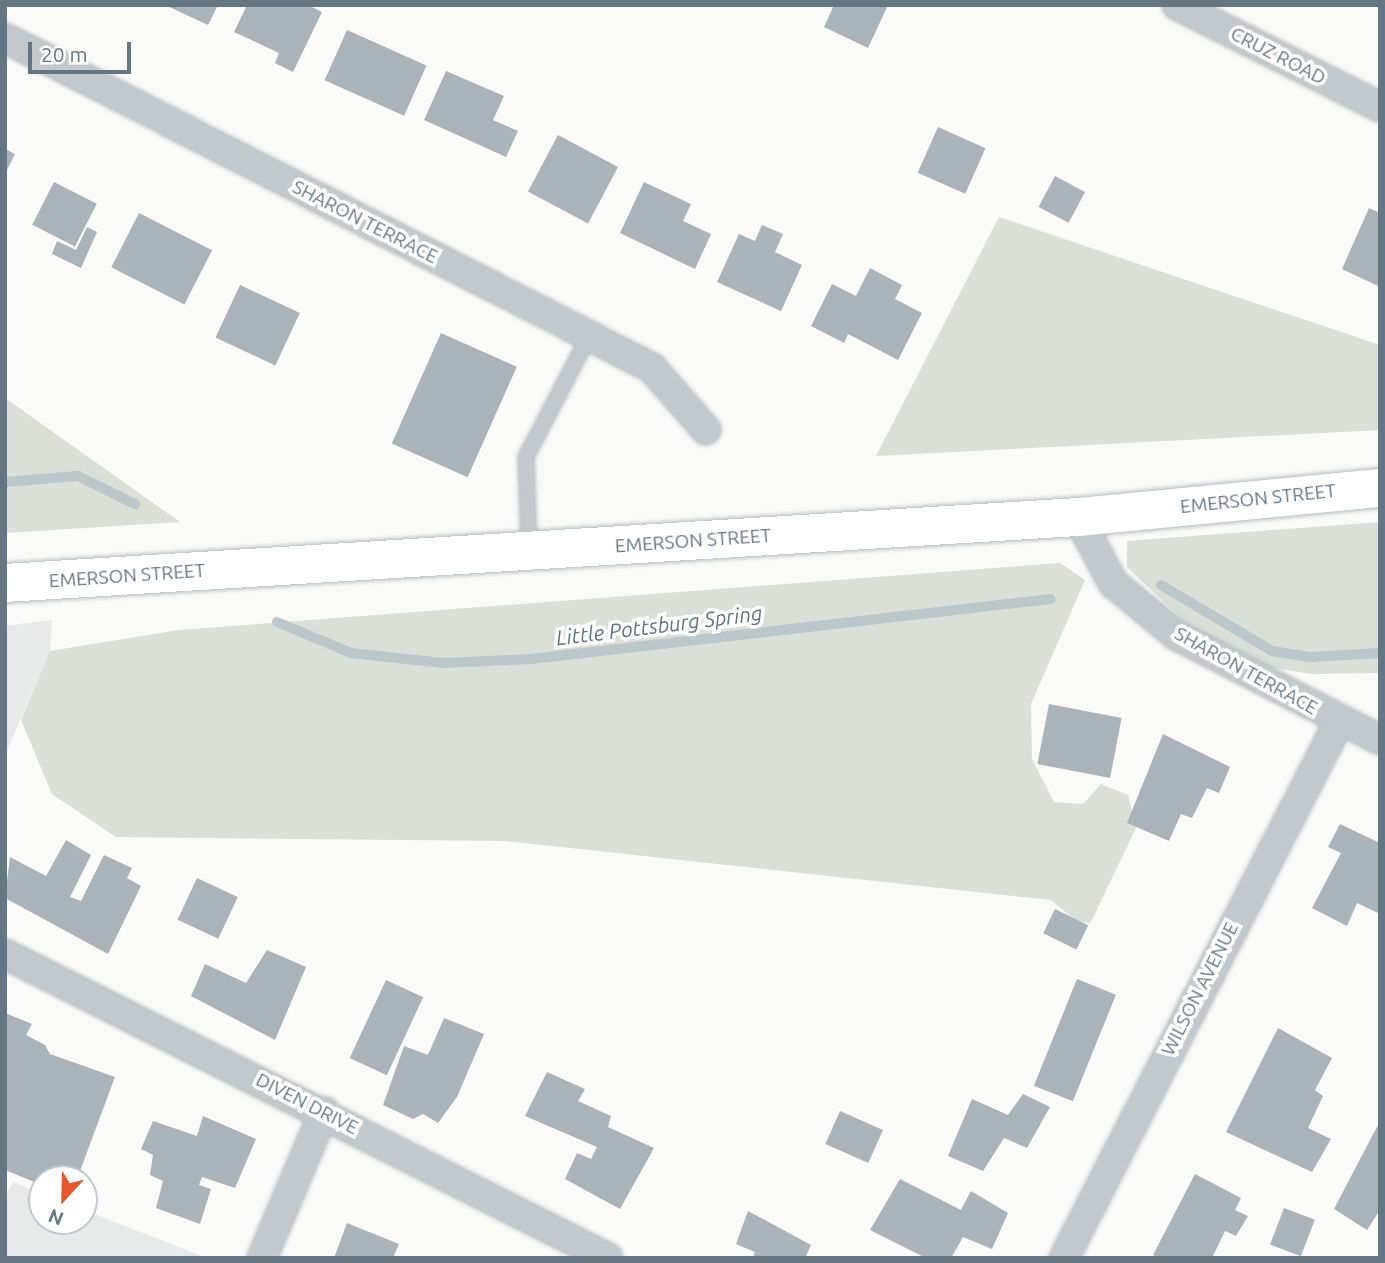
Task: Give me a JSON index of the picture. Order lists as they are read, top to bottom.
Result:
{
  "streets": {
    "main road": ["EMERSON STREET"],
    "street": [
      "CRUZ ROAD",
      "SHARON TERRACE",
      "WILSON AVENUE",
      "DIVEN DRIVE"
    ]
  },
  "crossings": [
    ["SHARON TERRACE", "EMERSON STREET"],
    ["SHARON TERRACE", "WILSON AVENUE"]
  ],
  "water": ["Little Pottsburg Spring"],
  "scale_bar": "20 m",
  "north": "bottom"
}
